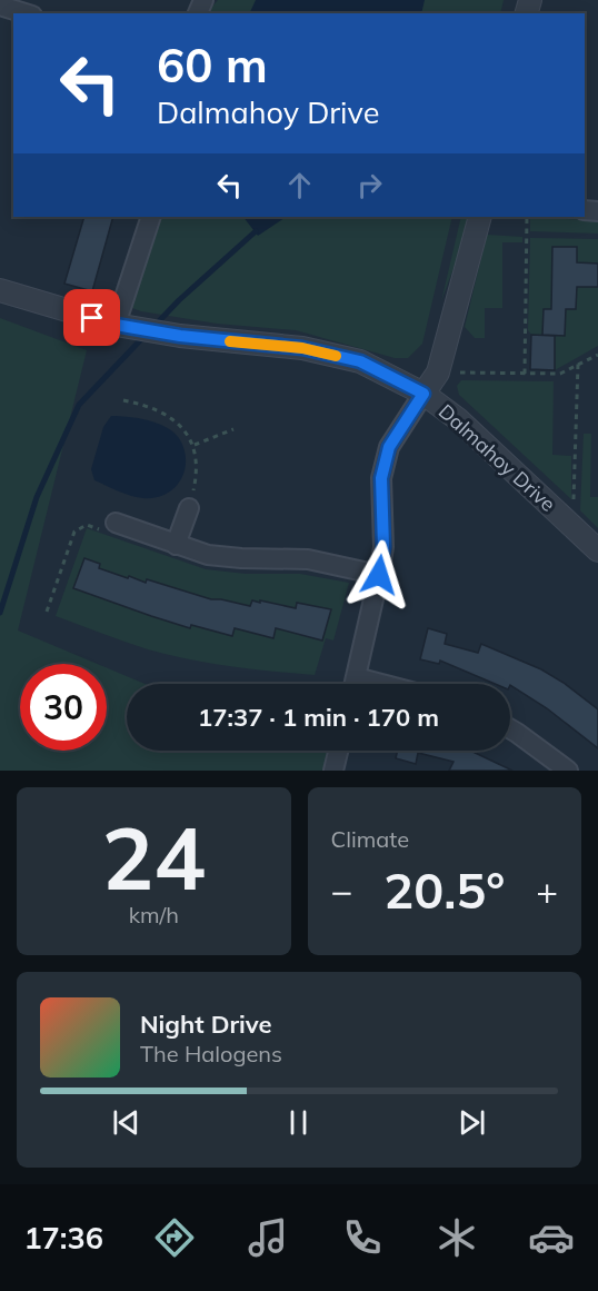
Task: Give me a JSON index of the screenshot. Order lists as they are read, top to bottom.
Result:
{
  "streets": {
    "street": ["Dalmahoy Drive"]
  },
  "page": {
    "turn": ["60 m", "Dalmahoy Drive"],
    "limit": "30",
    "trip": "17:37 · 1 min · 170 m",
    "tile": [
      ["24", "km/h"],
      "Climate"
    ],
    "heat": ["−", "20.5°", "+"],
    "song": ["Night Drive", "The Halogens"],
    "tabs": "17:36"
  }
}
